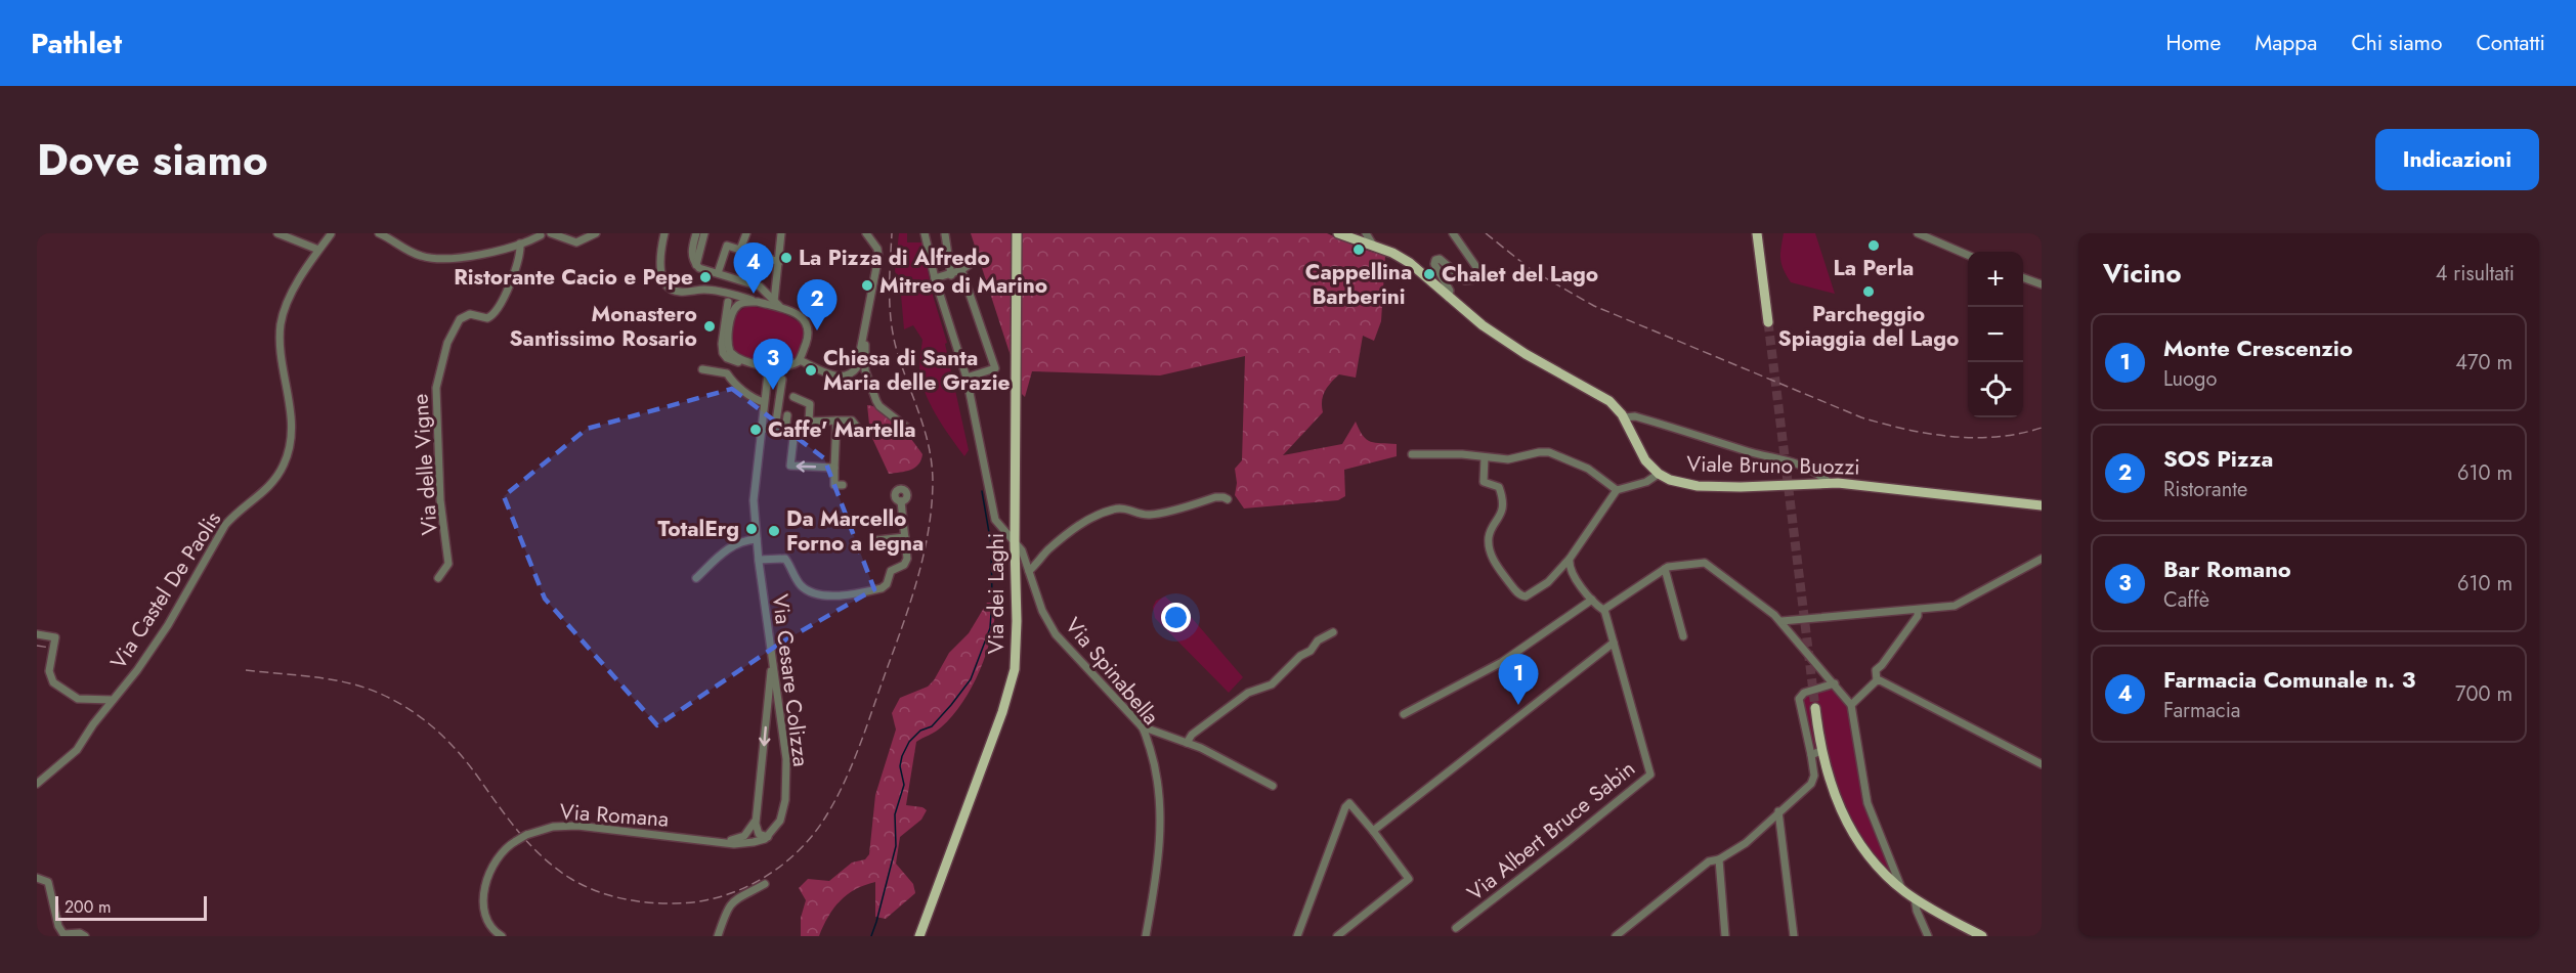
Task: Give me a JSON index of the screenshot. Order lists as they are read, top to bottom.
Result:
{
  "streets": {
    "main road": ["Viale Bruno Buozzi", "Via dei Laghi"],
    "street": [
      "Via delle Vigne",
      "Via Castel De Paolis",
      "Via Spinabella",
      "Via Cesare Colizza",
      "Via Romana",
      "Via Albert Bruce Sabin"
    ]
  },
  "crossings": [
    ["Via dei Laghi", "Via Spinabella"],
    ["Via Cesare Colizza", "Via Romana"]
  ],
  "places": [
    "La Perla",
    "Cappellina Barberini",
    "La Pizza di Alfredo",
    "Chalet del Lago",
    "Ristorante Cacio e Pepe",
    "Mitreo di Marino",
    "Parcheggio Spiaggia del Lago",
    "Monastero Santissimo Rosario",
    "Chiesa di Santa Maria delle Grazie",
    "Caffe' Martella",
    "TotalErg",
    "Da Marcello Forno a legna"
  ],
  "scale_bar": "200 m",
  "page": {
    "header": "Pathlet",
    "nav": [
      "Home",
      "Mappa",
      "Chi siamo",
      "Contatti"
    ],
    "title": "Dove siamo",
    "buttons": "Indicazioni",
    "heading": ["Vicino", "4 risultati"],
    "pins": [
      "4",
      "2",
      "3",
      "1"
    ],
    "map_buttons": ["+", "−"],
    "list": [
      {
        "mark": "1",
        "name": "Monte Crescenzio",
        "note": "Luogo",
        "value": "470 m"
      },
      {
        "mark": "2",
        "name": "SOS Pizza",
        "note": "Ristorante",
        "value": "610 m"
      },
      {
        "mark": "3",
        "name": "Bar Romano",
        "note": "Caffè",
        "value": "610 m"
      },
      {
        "mark": "4",
        "name": "Farmacia Comunale n. 3",
        "note": "Farmacia",
        "value": "700 m"
      }
    ],
    "scale": "200 m"
  }
}
